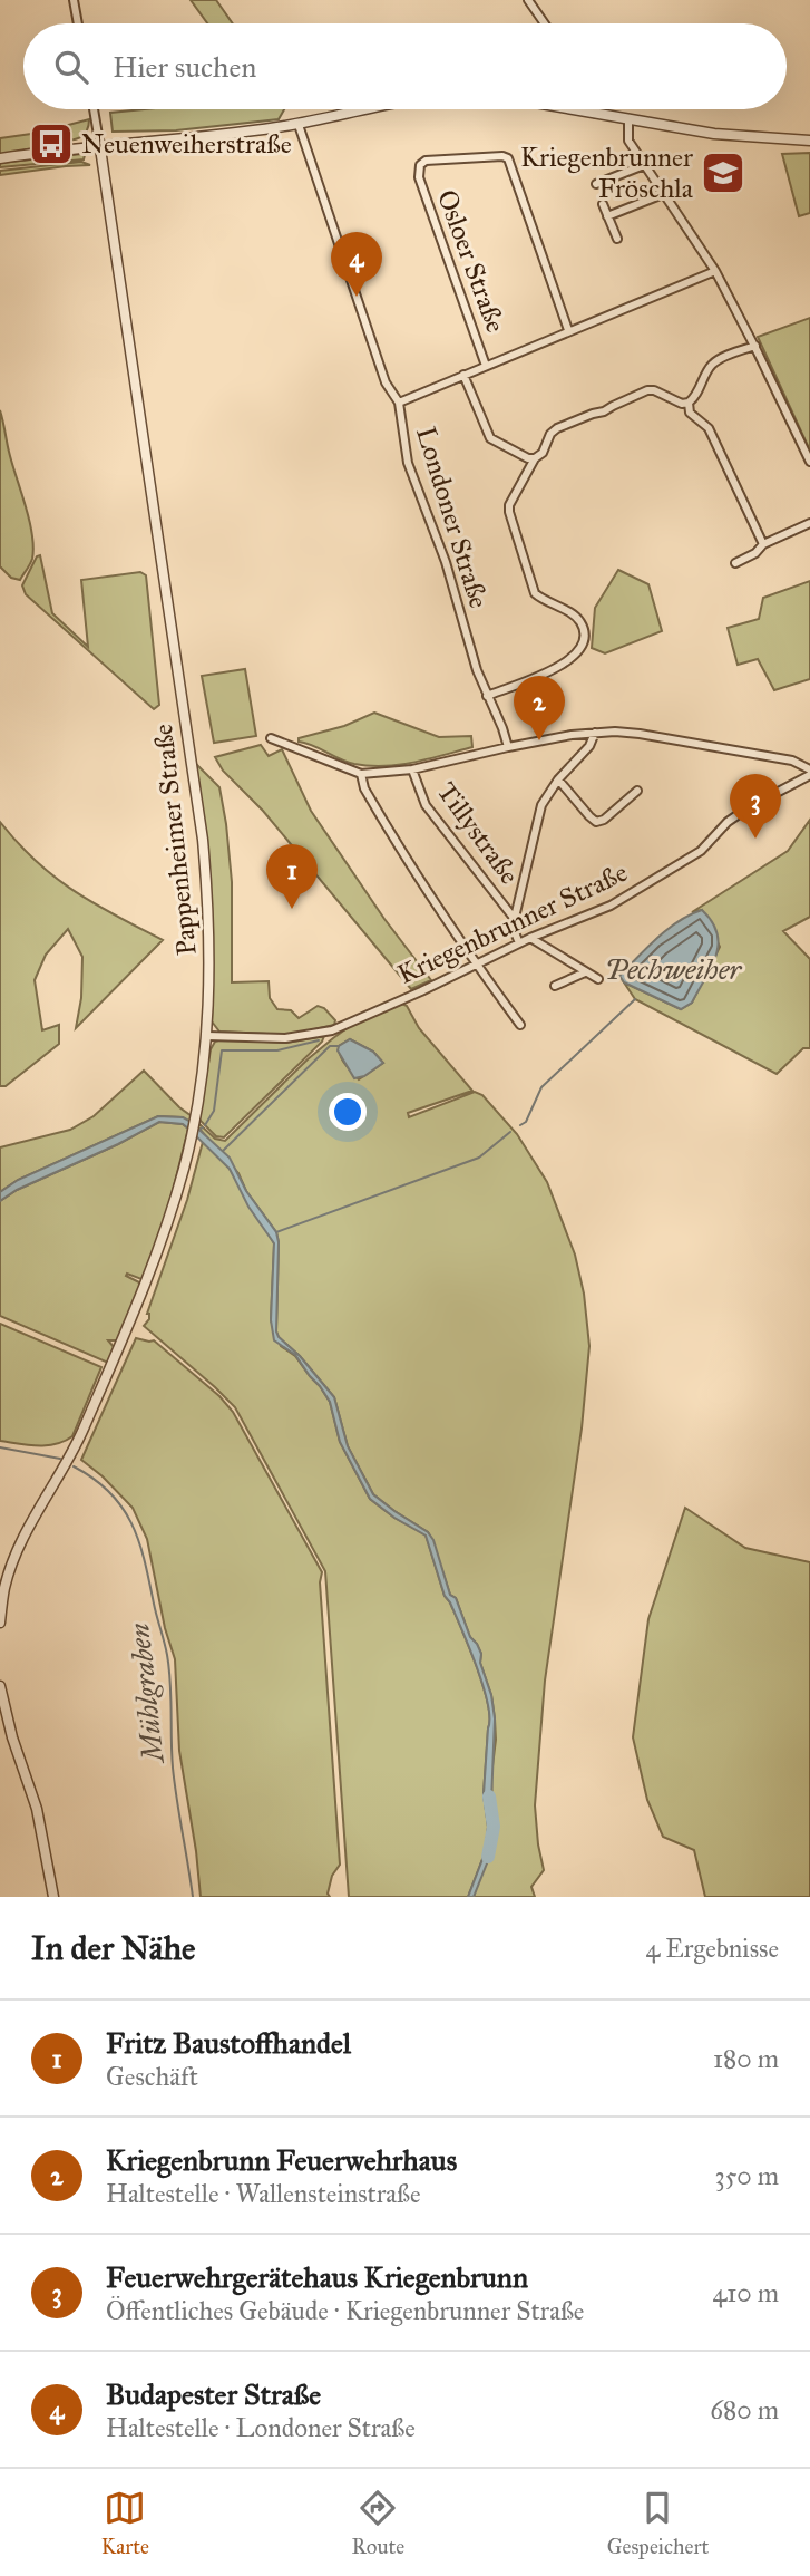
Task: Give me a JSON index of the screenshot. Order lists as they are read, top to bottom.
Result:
{
  "streets": {
    "street": [
      "Osloer Straße",
      "Londoner Straße",
      "Tillystraße",
      "Pappenheimer Straße",
      "Kriegenbrunner Straße"
    ]
  },
  "crossings": [
    ["Pappenheimer Straße", "Kriegenbrunner Straße"]
  ],
  "water": ["Pechweiher", "Mühlgraben"],
  "places": {
    "bus stop": ["Neuenweiherstraße"],
    "school or university": ["Kriegenbrunner Fröschla"]
  },
  "page": {
    "search": "Hier suchen",
    "pins": [
      "4",
      "2",
      "3",
      "1"
    ],
    "heading": ["In der Nähe", "4 Ergebnisse"],
    "list": [
      {
        "mark": "1",
        "name": "Fritz Baustoffhandel",
        "note": "Geschäft",
        "value": "180 m"
      },
      {
        "mark": "2",
        "name": "Kriegenbrunn Feuerwehrhaus",
        "note": "Haltestelle · Wallensteinstraße",
        "value": "350 m"
      },
      {
        "mark": "3",
        "name": "Feuerwehrgerätehaus Kriegenbrunn",
        "note": "Öffentliches Gebäude · Kriegenbrunner Straße",
        "value": "410 m"
      },
      {
        "mark": "4",
        "name": "Budapester Straße",
        "note": "Haltestelle · Londoner Straße",
        "value": "680 m"
      }
    ],
    "nav": ["Karte", "Route", "Gespeichert"]
  }
}
